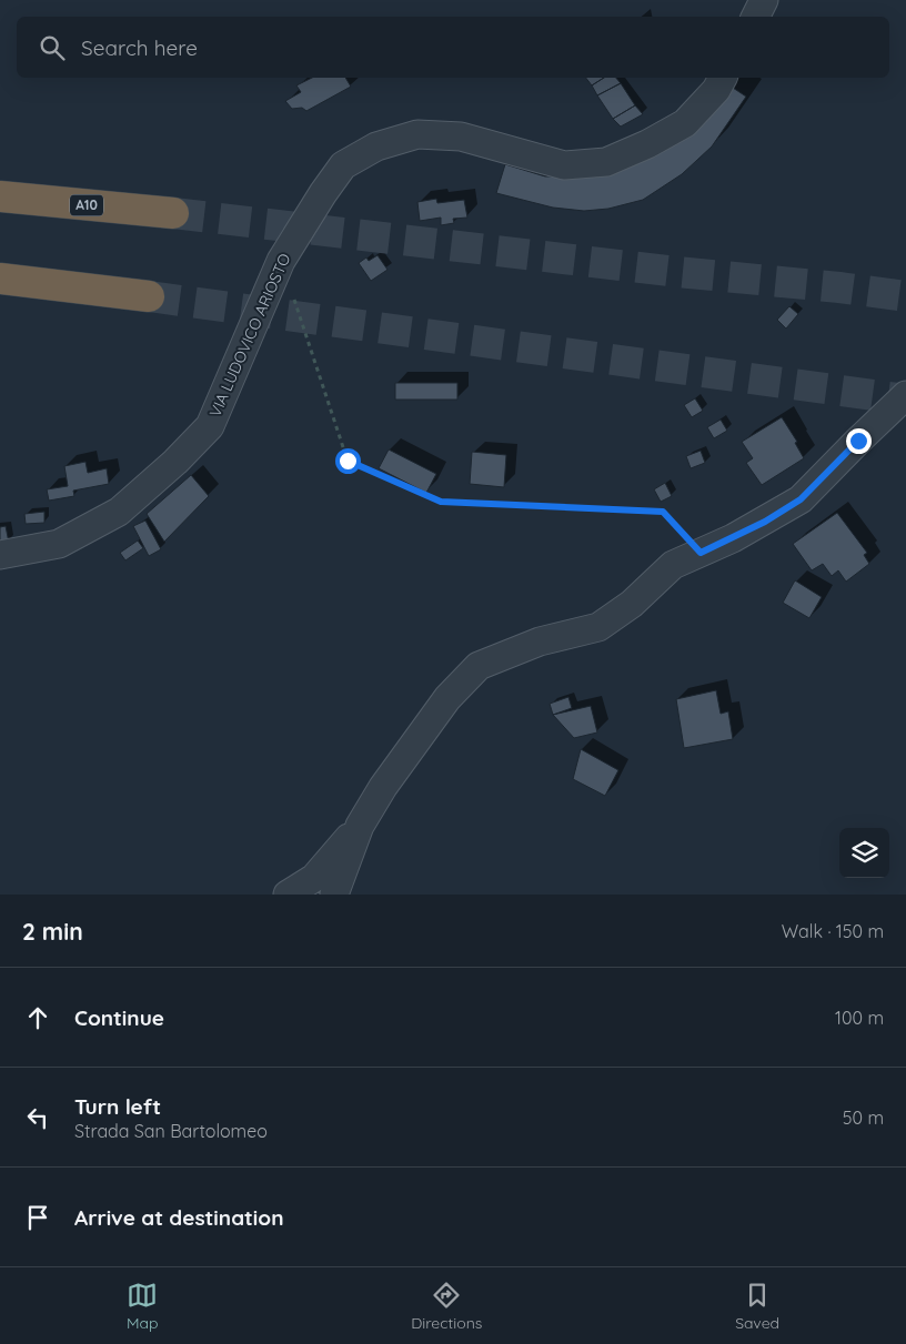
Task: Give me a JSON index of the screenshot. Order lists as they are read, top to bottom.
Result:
{
  "streets": {
    "highway": ["A10"],
    "street": ["VIA LUDOVICO ARIOSTO"]
  },
  "page": {
    "search": "Search here",
    "heading": ["2 min", "Walk · 150 m"],
    "list": [
      ["Continue", "100 m"],
      ["Turn left", "Strada San Bartolomeo", "50 m"],
      "Arrive at destination"
    ],
    "nav": ["Map", "Directions", "Saved"]
  }
}
